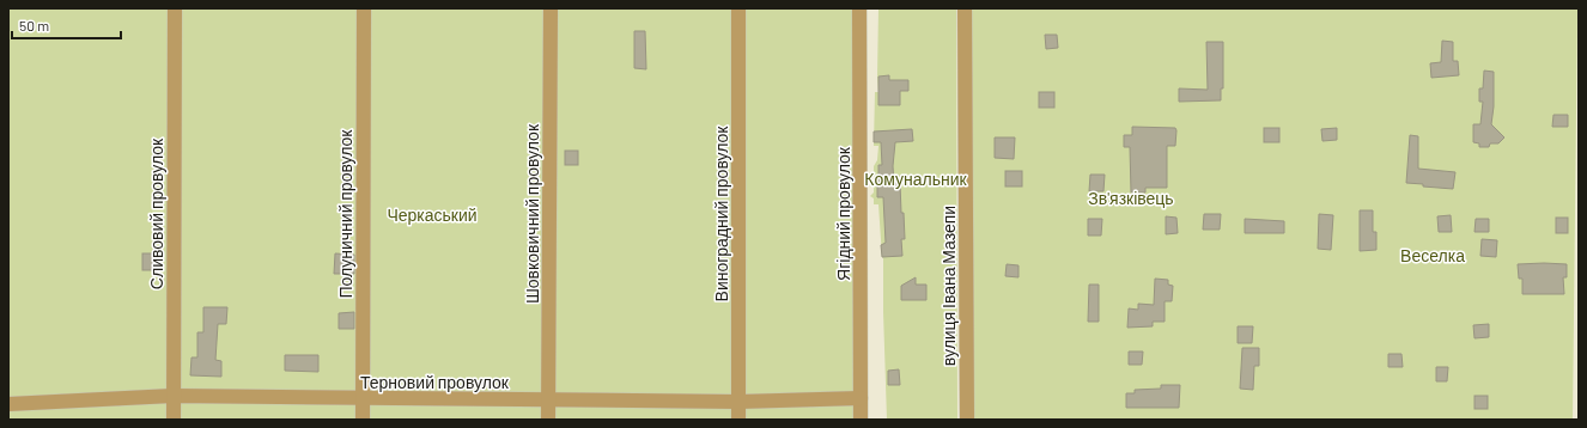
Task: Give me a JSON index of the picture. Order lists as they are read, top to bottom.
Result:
{
  "streets": {
    "street": [
      "Сливовий провулок",
      "Полуничний провулок",
      "Шовковичний провулок",
      "Виноградний провулок",
      "Ягідний провулок",
      "вулиця Івана Мазепи",
      "Терновий провулок"
    ]
  },
  "crossings": [
    ["Сливовий провулок", "Терновий провулок"],
    ["Полуничний провулок", "Терновий провулок"],
    ["Шовковичний провулок", "Терновий провулок"],
    ["Виноградний провулок", "Терновий провулок"],
    ["Ягідний провулок", "Терновий провулок"]
  ],
  "parks": [
    "Комунальник",
    "Зв'язківець",
    "Черкаський",
    "Веселка"
  ],
  "scale_bar": "50 m"
}
